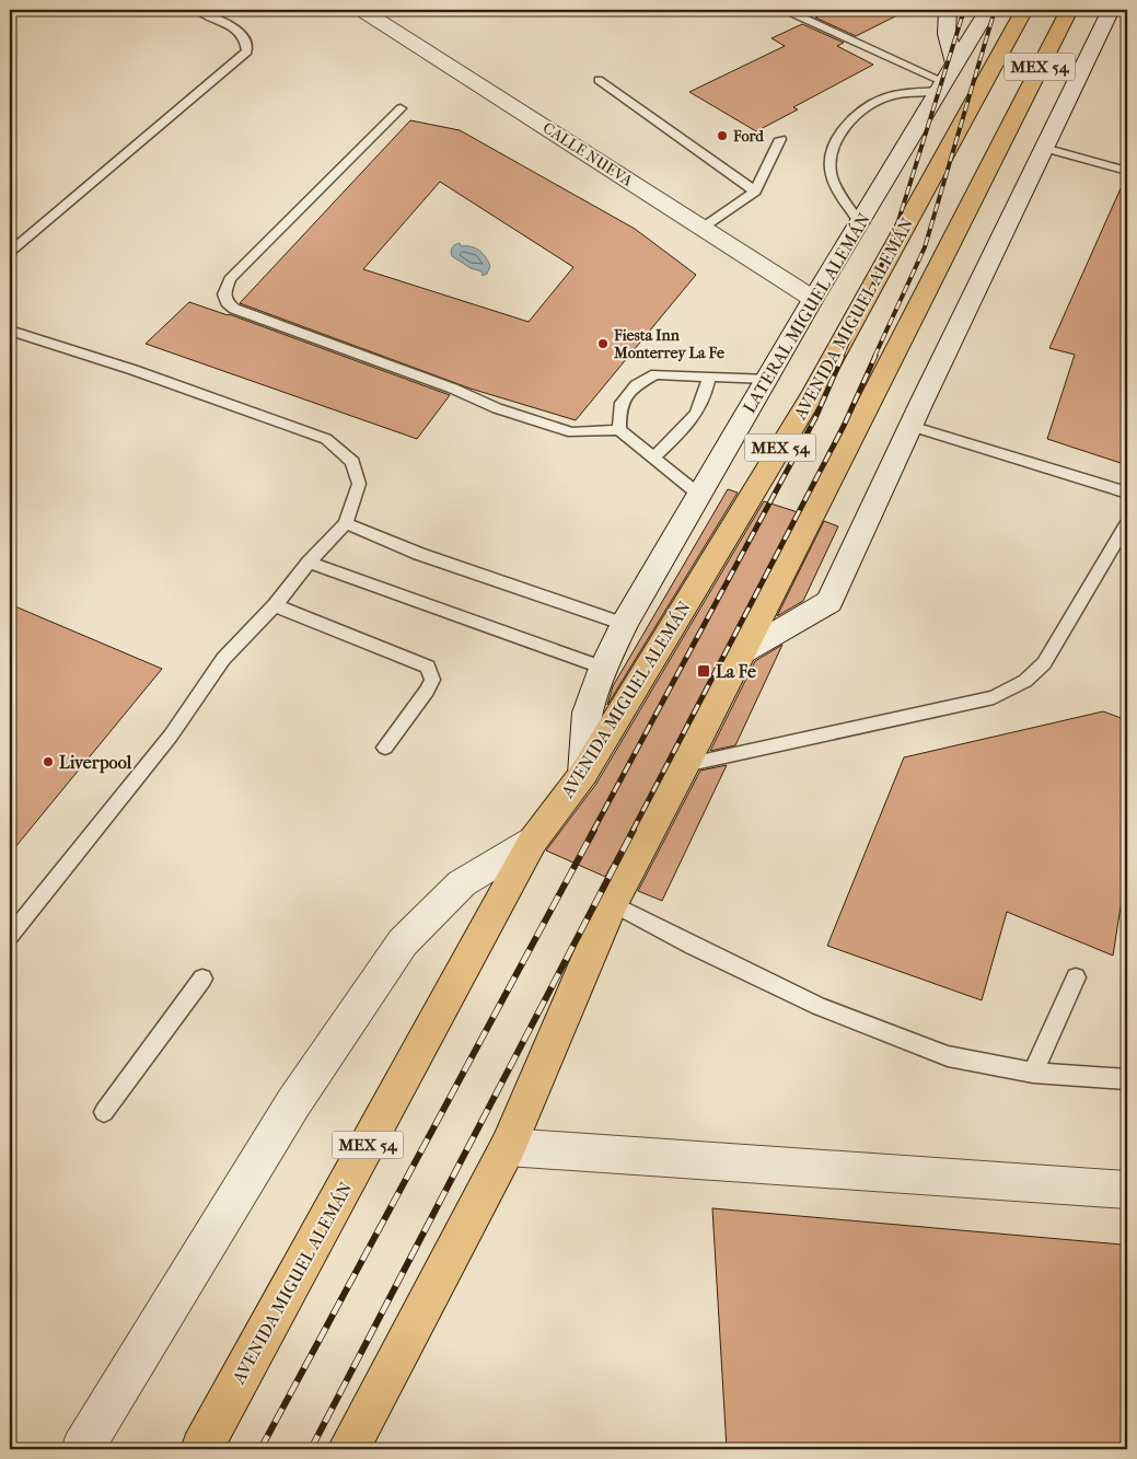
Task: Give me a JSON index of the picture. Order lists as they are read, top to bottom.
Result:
{
  "streets": {
    "highway": ["MEX 54", "AVENIDA MIGUEL ALEMÁN"],
    "street": ["CALLE NUEVA", "LATERAL MIGUEL ALEMÁN"]
  },
  "crossings": [
    ["CALLE NUEVA", "LATERAL MIGUEL ALEMÁN"],
    ["LATERAL MIGUEL ALEMÁN", "AVENIDA MIGUEL ALEMÁN"]
  ],
  "places": {
    "other": ["Ford", "Fiesta Inn Monterrey La Fe", "Liverpool"],
    "transit": ["La Fe"]
  }
}
